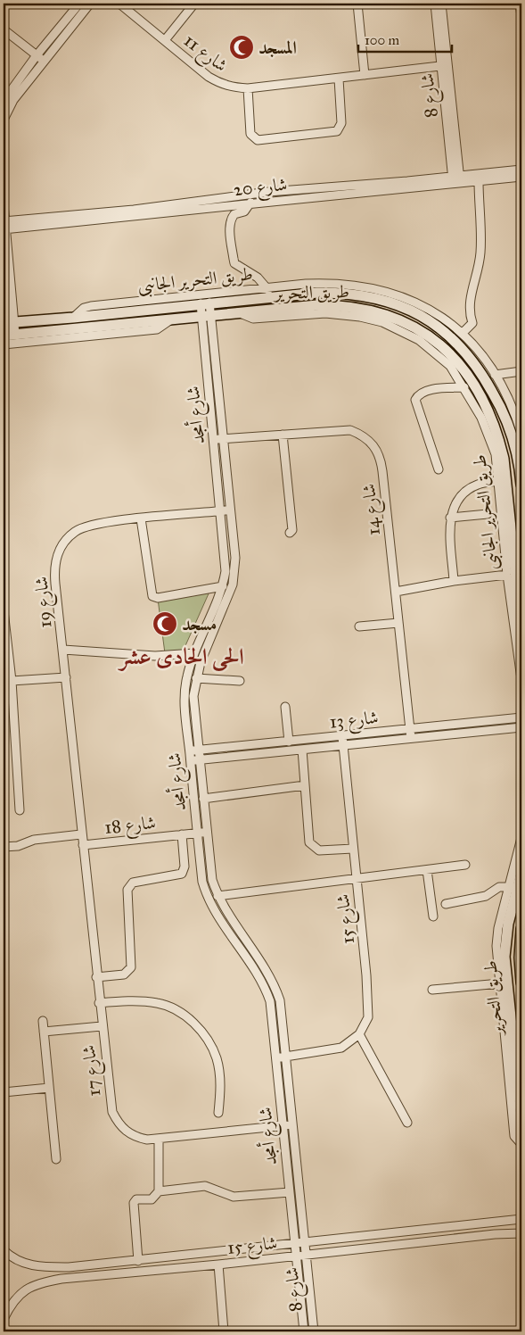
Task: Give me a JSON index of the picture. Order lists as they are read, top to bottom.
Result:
{
  "streets": {
    "street": [
      "شارع 11",
      "شارع 8",
      "شارع 20",
      "طريق التحرير الجانبى",
      "طريق التحرير",
      "شارع أمجد",
      "شارع 14",
      "شارع 19",
      "شارع 13",
      "شارع 18",
      "شارع 15",
      "شارع 17"
    ]
  },
  "crossings": [
    ["شارع 11", "شارع 8"],
    ["شارع 8", "شارع 20"],
    ["شارع 8", "شارع أمجد"],
    ["شارع 8", "شارع 15"],
    ["طريق التحرير الجانبى", "طريق التحرير"],
    ["طريق التحرير", "شارع أمجد"],
    ["شارع أمجد", "شارع 14"],
    ["شارع أمجد", "شارع 19"],
    ["شارع أمجد", "شارع 13"],
    ["شارع أمجد", "شارع 18"],
    ["شارع أمجد", "شارع 15"],
    ["شارع أمجد", "شارع 17"],
    ["شارع 14", "شارع 13"],
    ["شارع 19", "شارع 17"],
    ["شارع 13", "شارع 15"],
    ["شارع 18", "شارع 17"]
  ],
  "districts": ["الحى الحادى عشر"],
  "places": {
    "mosque": ["المسجد", "مسجد"]
  },
  "scale_bar": "100 m"
}
